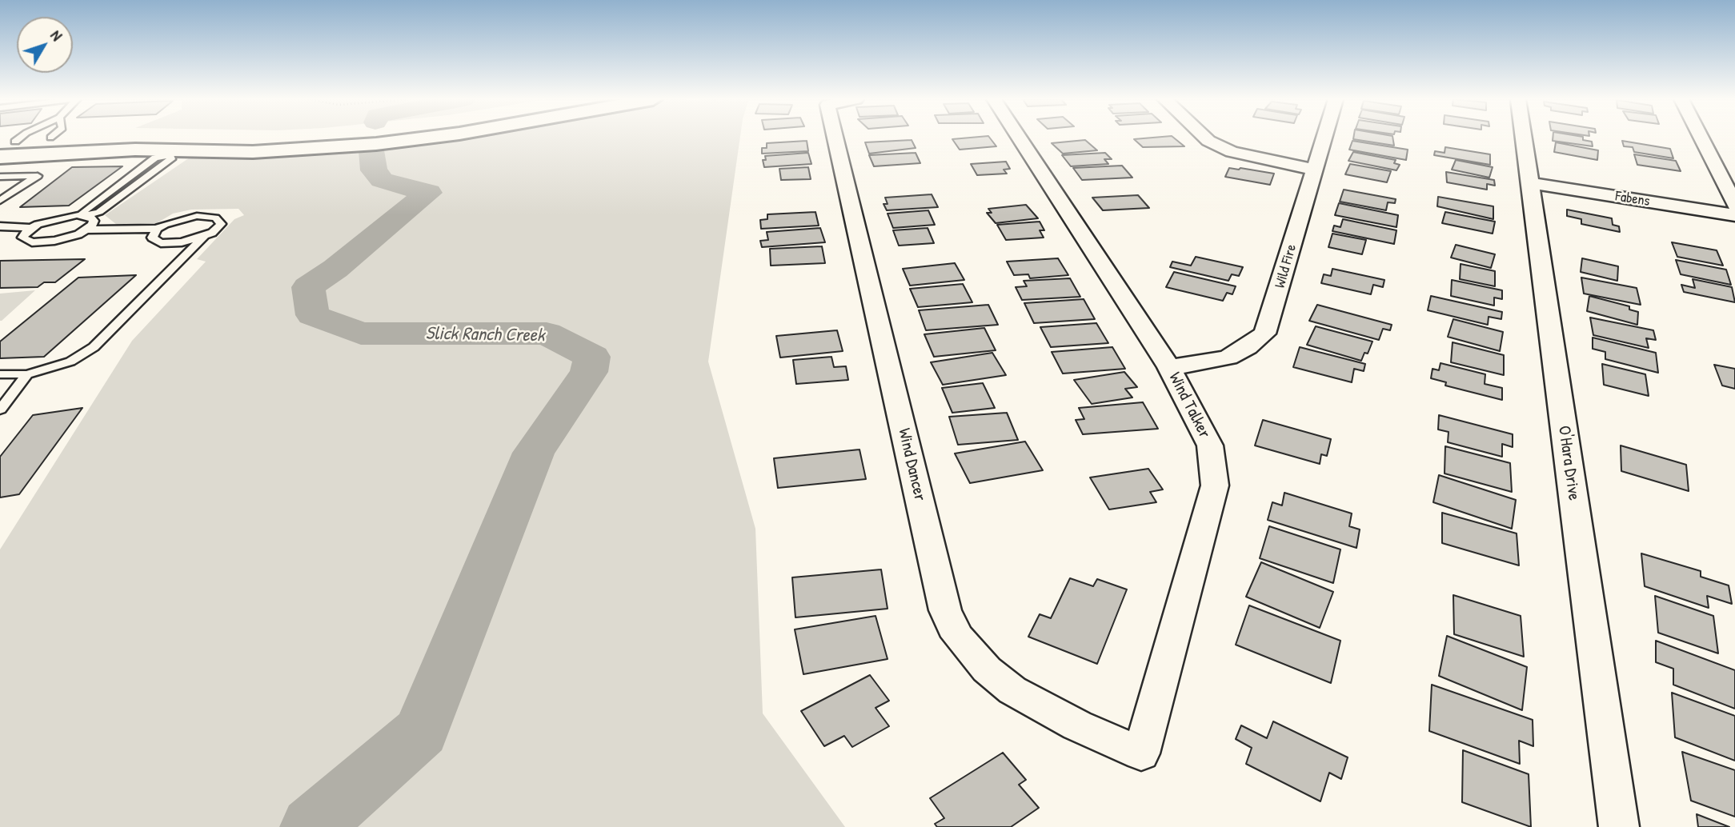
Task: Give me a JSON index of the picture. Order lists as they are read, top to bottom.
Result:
{
  "streets": {
    "street": [
      "Fabens",
      "Wild Fire",
      "Wind Talker",
      "O'Hara Drive",
      "Wind Dancer"
    ]
  },
  "crossings": [
    ["Fabens", "O'Hara Drive"],
    ["Wild Fire", "Wind Talker"],
    ["Wind Talker", "Wind Dancer"]
  ],
  "water": ["Slick Ranch Creek"],
  "north": "top right"
}
